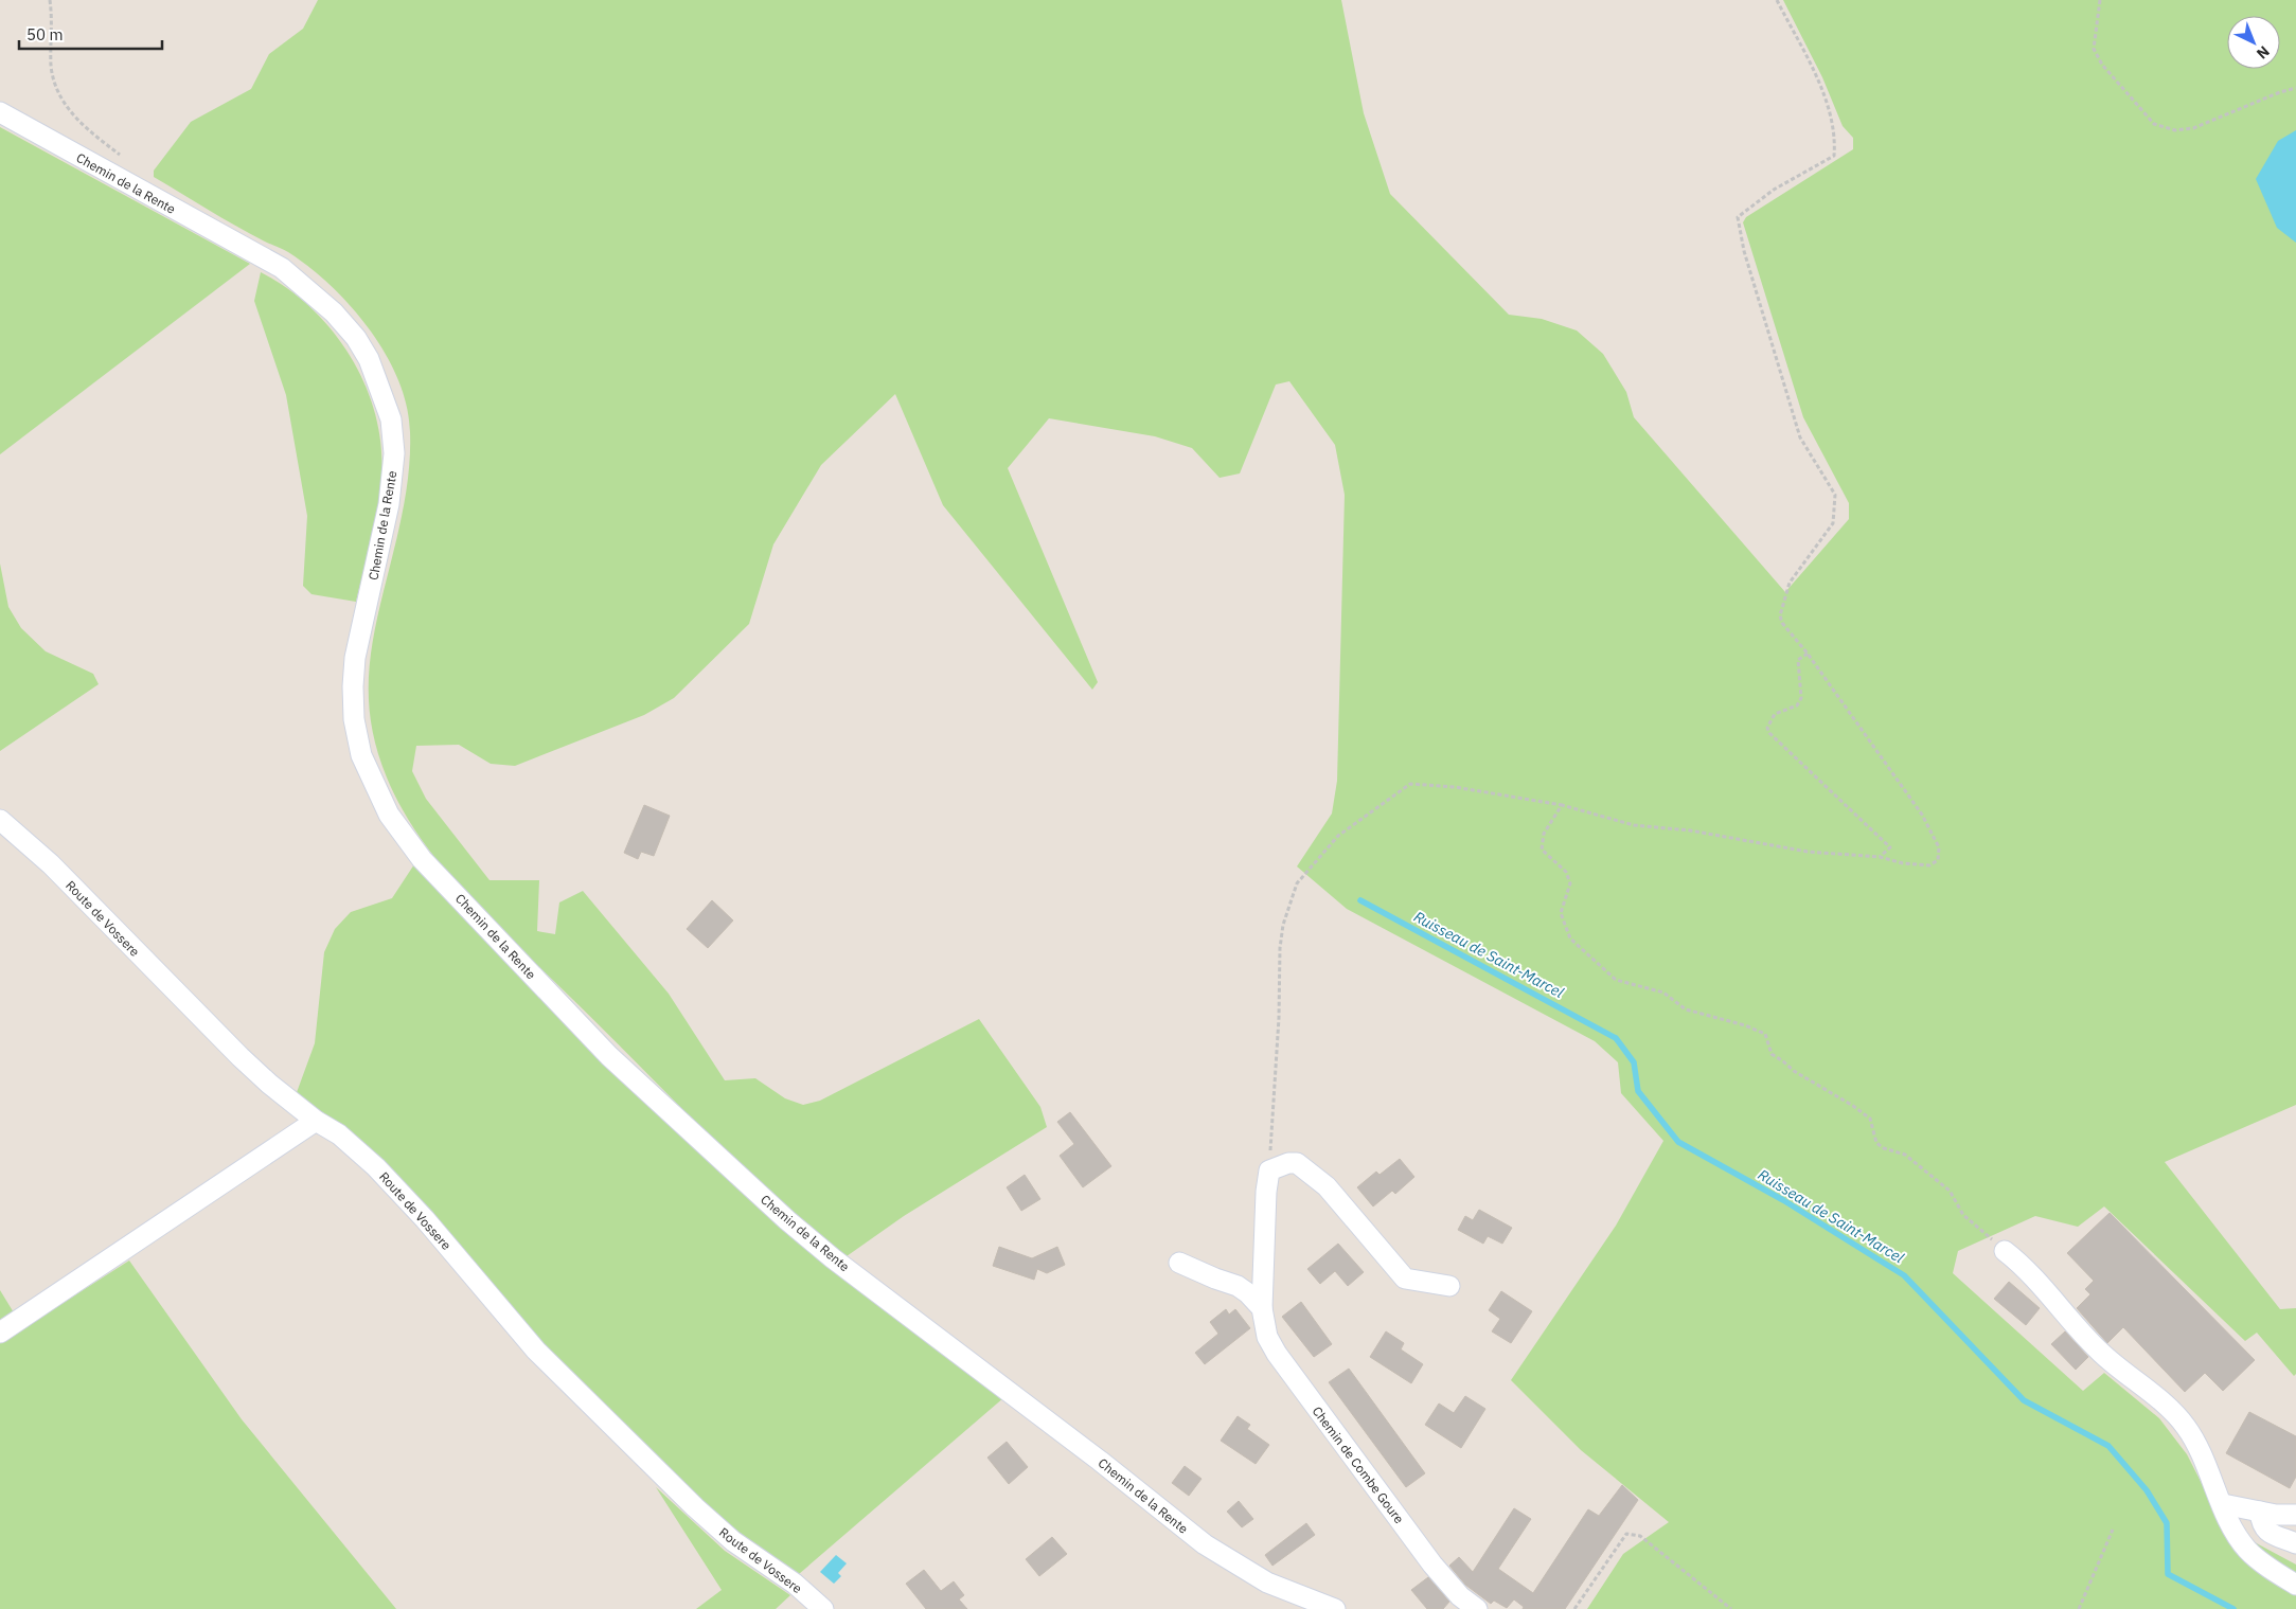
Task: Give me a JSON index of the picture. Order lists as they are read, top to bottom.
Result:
{
  "streets": {
    "street": ["Chemin de la Rente", "Route de Vossere", "Chemin de Combe Goure"]
  },
  "water": ["Ruisseau de Saint-Marcel"],
  "scale_bar": "50 m",
  "north": "bottom right"
}
